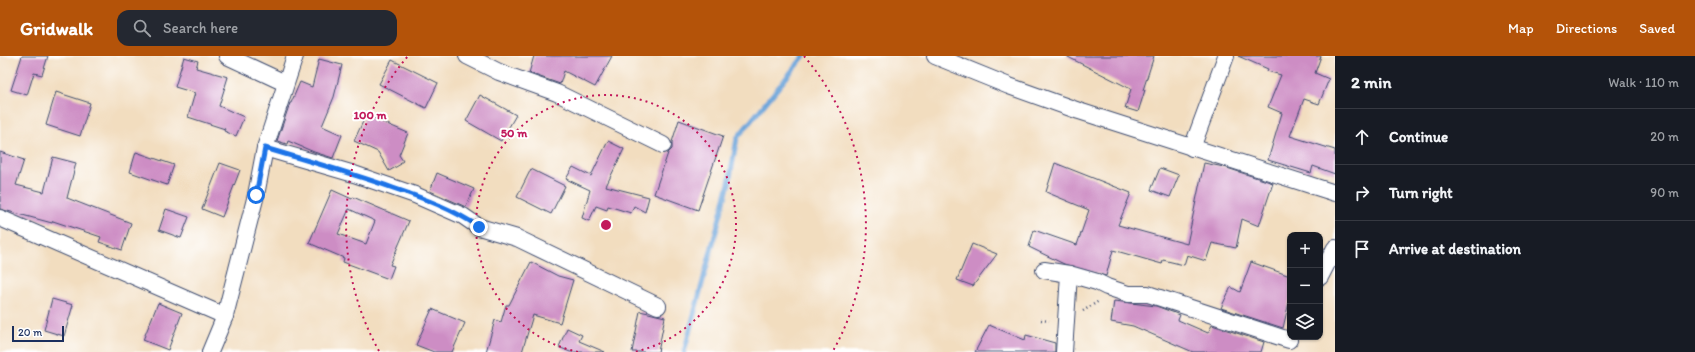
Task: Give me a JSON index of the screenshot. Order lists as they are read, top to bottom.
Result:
{
  "scale_bar": "20 m",
  "page": {
    "header": "Gridwalk",
    "search": "Search here",
    "nav": ["Map", "Directions", "Saved"],
    "heading": ["2 min", "Walk · 110 m"],
    "list": [
      ["Continue", "20 m"],
      ["Turn right", "90 m"],
      "Arrive at destination"
    ],
    "map_buttons": ["+", "−"],
    "scale": "20 m"
  },
  "rings": ["100 m", "50 m"]
}
